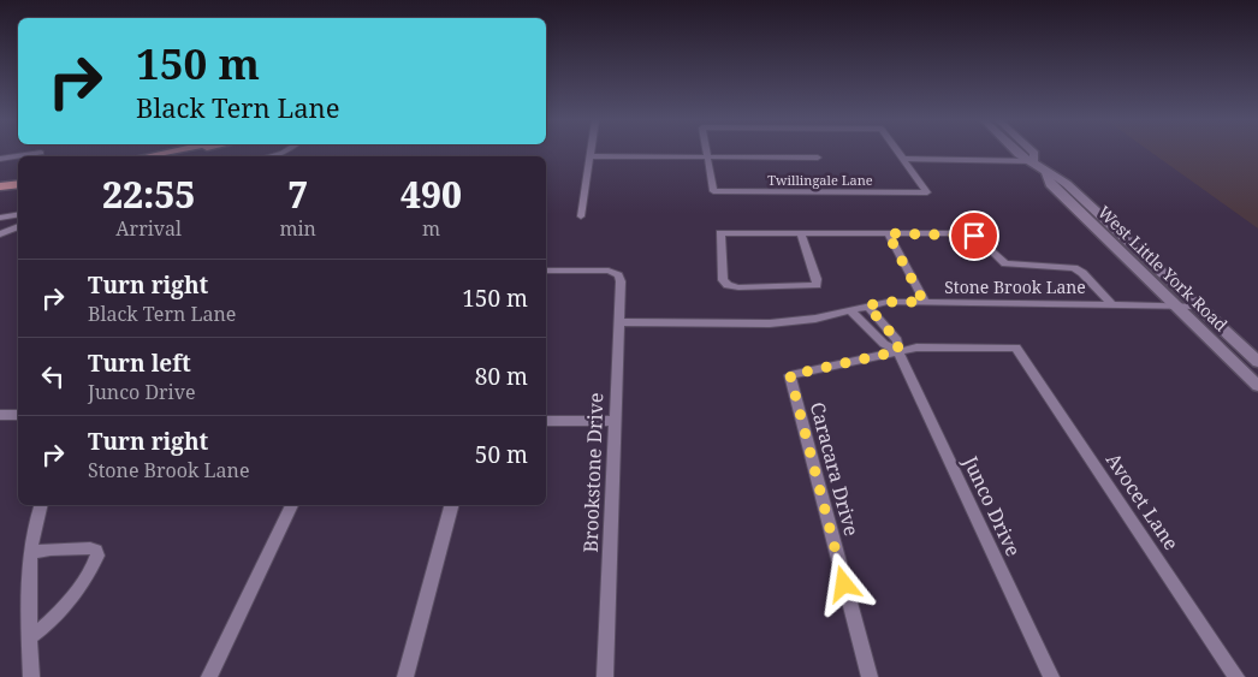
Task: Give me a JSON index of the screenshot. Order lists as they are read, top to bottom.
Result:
{
  "streets": {
    "main road": ["West Little York Road"],
    "street": [
      "Twillingale Lane",
      "Stone Brook Lane",
      "Caracara Drive",
      "Brookstone Drive",
      "Avocet Lane",
      "Junco Drive"
    ]
  },
  "crossings": [
    ["West Little York Road", "Stone Brook Lane"],
    ["Stone Brook Lane", "Brookstone Drive"],
    ["Stone Brook Lane", "Junco Drive"],
    ["Caracara Drive", "Avocet Lane"],
    ["Caracara Drive", "Junco Drive"],
    ["Avocet Lane", "Junco Drive"]
  ],
  "page": {
    "turn": ["150 m", "Black Tern Lane"],
    "eta": [
      "22:55",
      "Arrival",
      "7",
      "min",
      "490",
      "m"
    ],
    "list": [
      {
        "name": "Turn right",
        "note": "Black Tern Lane",
        "value": "150 m"
      },
      {
        "name": "Turn left",
        "note": "Junco Drive",
        "value": "80 m"
      },
      {
        "name": "Turn right",
        "note": "Stone Brook Lane",
        "value": "50 m"
      }
    ]
  }
}
